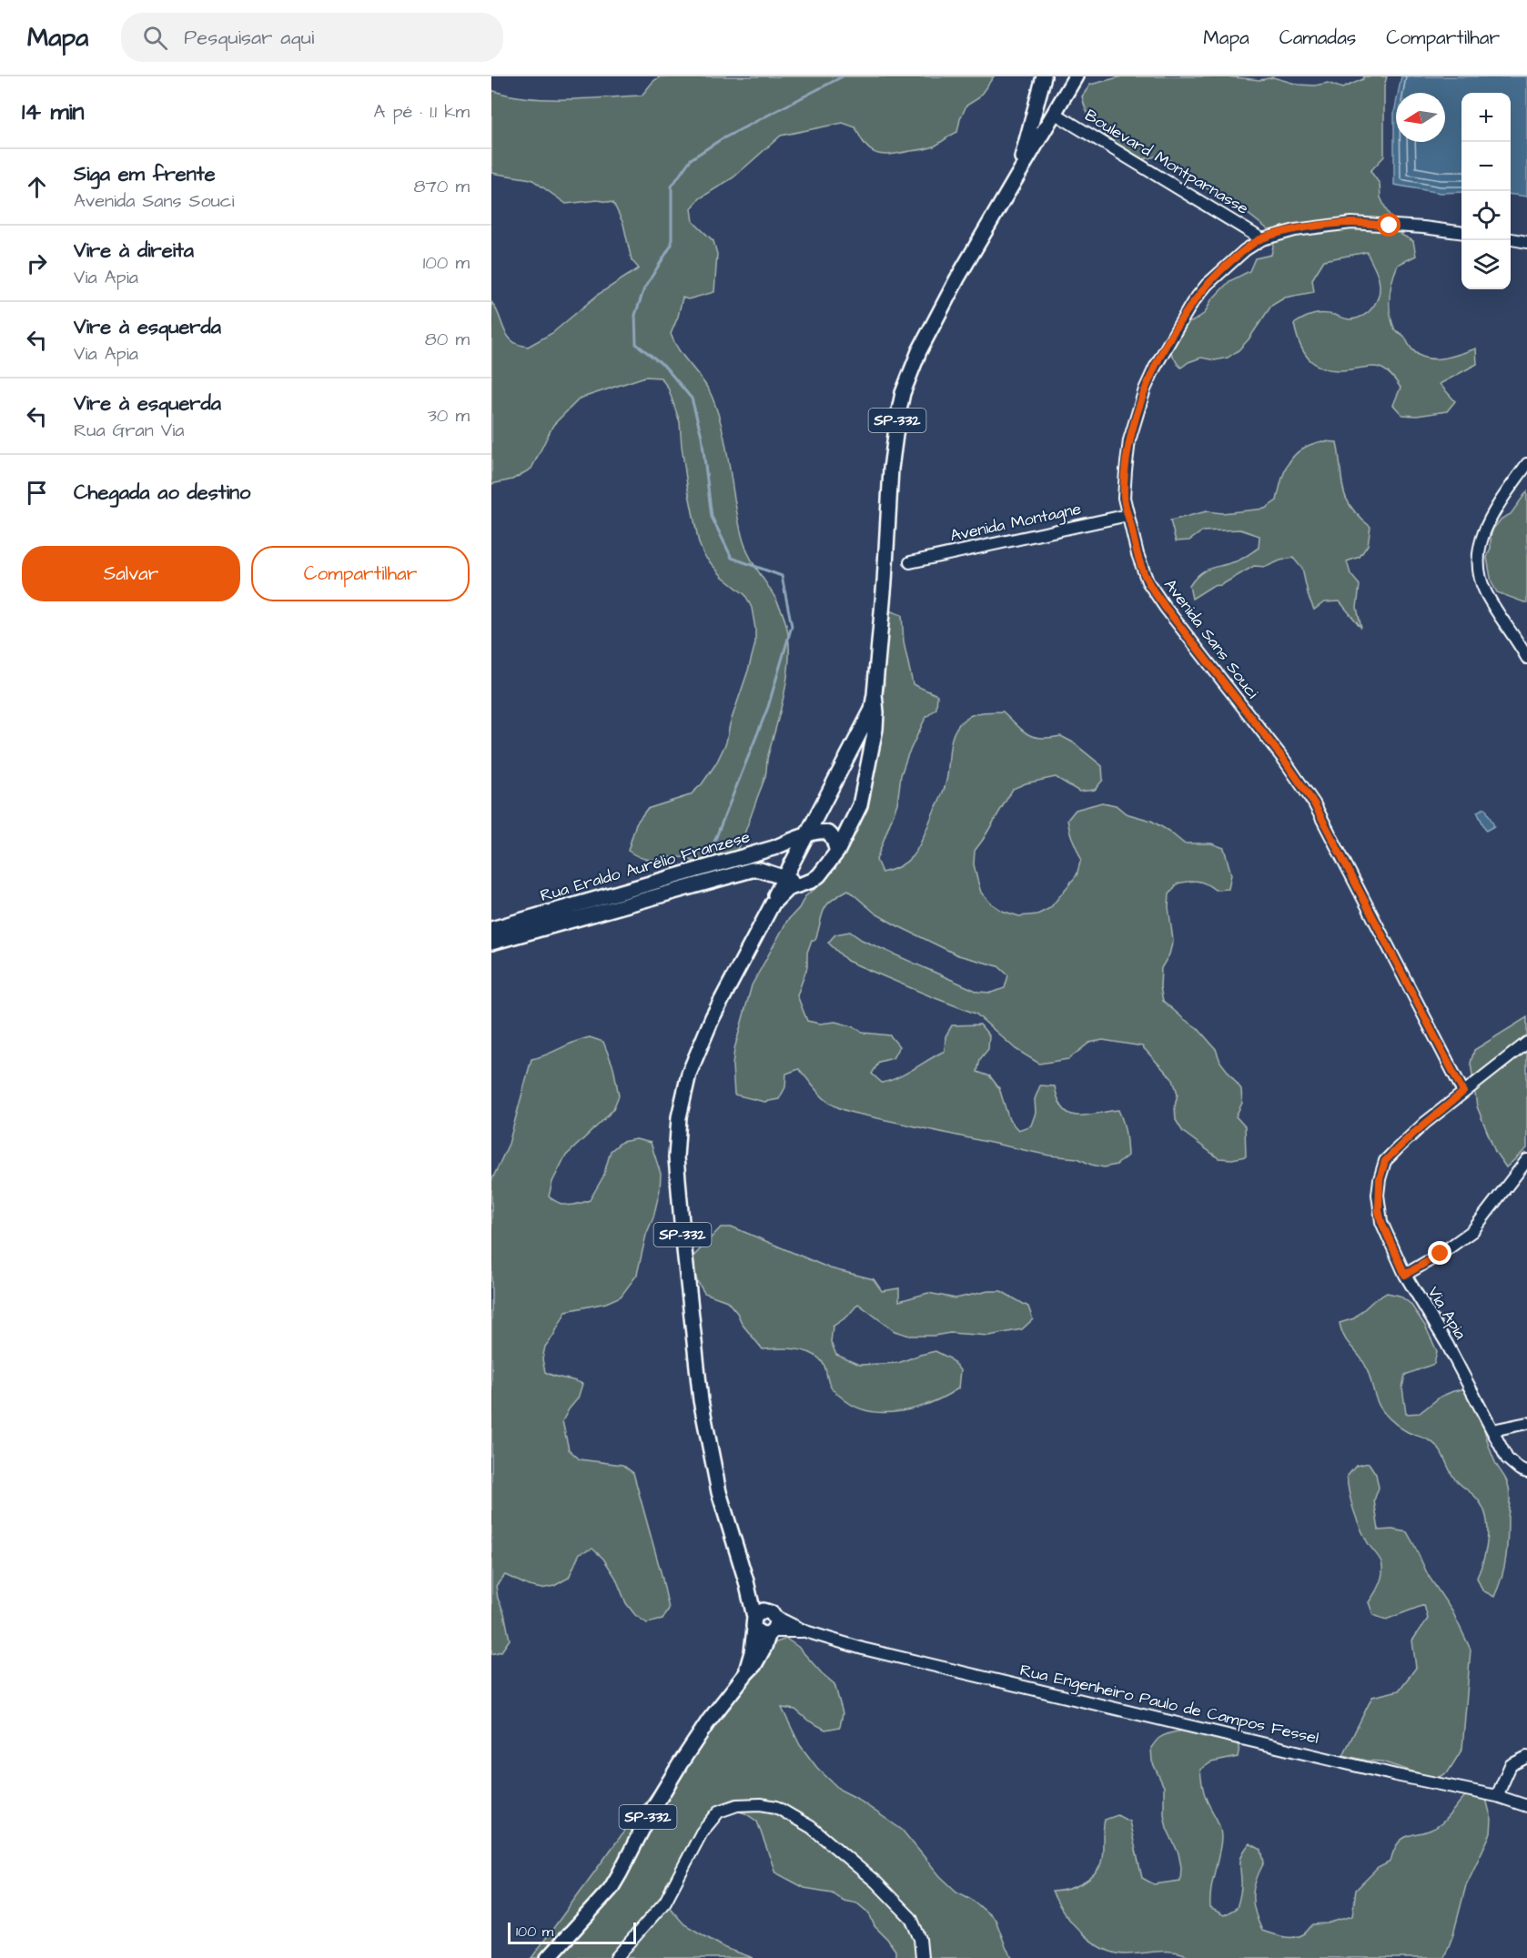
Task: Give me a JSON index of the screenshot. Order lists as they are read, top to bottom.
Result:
{
  "streets": {
    "main road": ["SP-332", "Rua Eraldo Aurélio Franzese"],
    "street": [
      "Boulevard Montparnasse",
      "Avenida Montagne",
      "Avenida Sans Souci",
      "Via Apia",
      "Rua Engenheiro Paulo de Campos Fessel"
    ]
  },
  "crossings": [
    ["Boulevard Montparnasse", "SP-332"],
    ["Boulevard Montparnasse", "Avenida Sans Souci"],
    ["SP-332", "Rua Eraldo Aurélio Franzese"],
    ["SP-332", "Rua Engenheiro Paulo de Campos Fessel"],
    ["Avenida Montagne", "Avenida Sans Souci"],
    ["Avenida Sans Souci", "Via Apia"]
  ],
  "scale_bar": "100 m",
  "north": "left",
  "page": {
    "header": "Mapa",
    "search": "Pesquisar aqui",
    "nav": ["Mapa", "Camadas", "Compartilhar"],
    "heading": ["14 min", "A pé · 1.1 km"],
    "map_buttons": ["+", "−"],
    "list": [
      ["Siga em frente", "Avenida Sans Souci", "870 m"],
      ["Vire à direita", "Via Apia", "100 m"],
      ["Vire à esquerda", "Via Apia", "80 m"],
      ["Vire à esquerda", "Rua Gran Via", "30 m"],
      "Chegada ao destino"
    ],
    "buttons": ["Salvar", "Compartilhar"],
    "scale": "100 m"
  }
}
